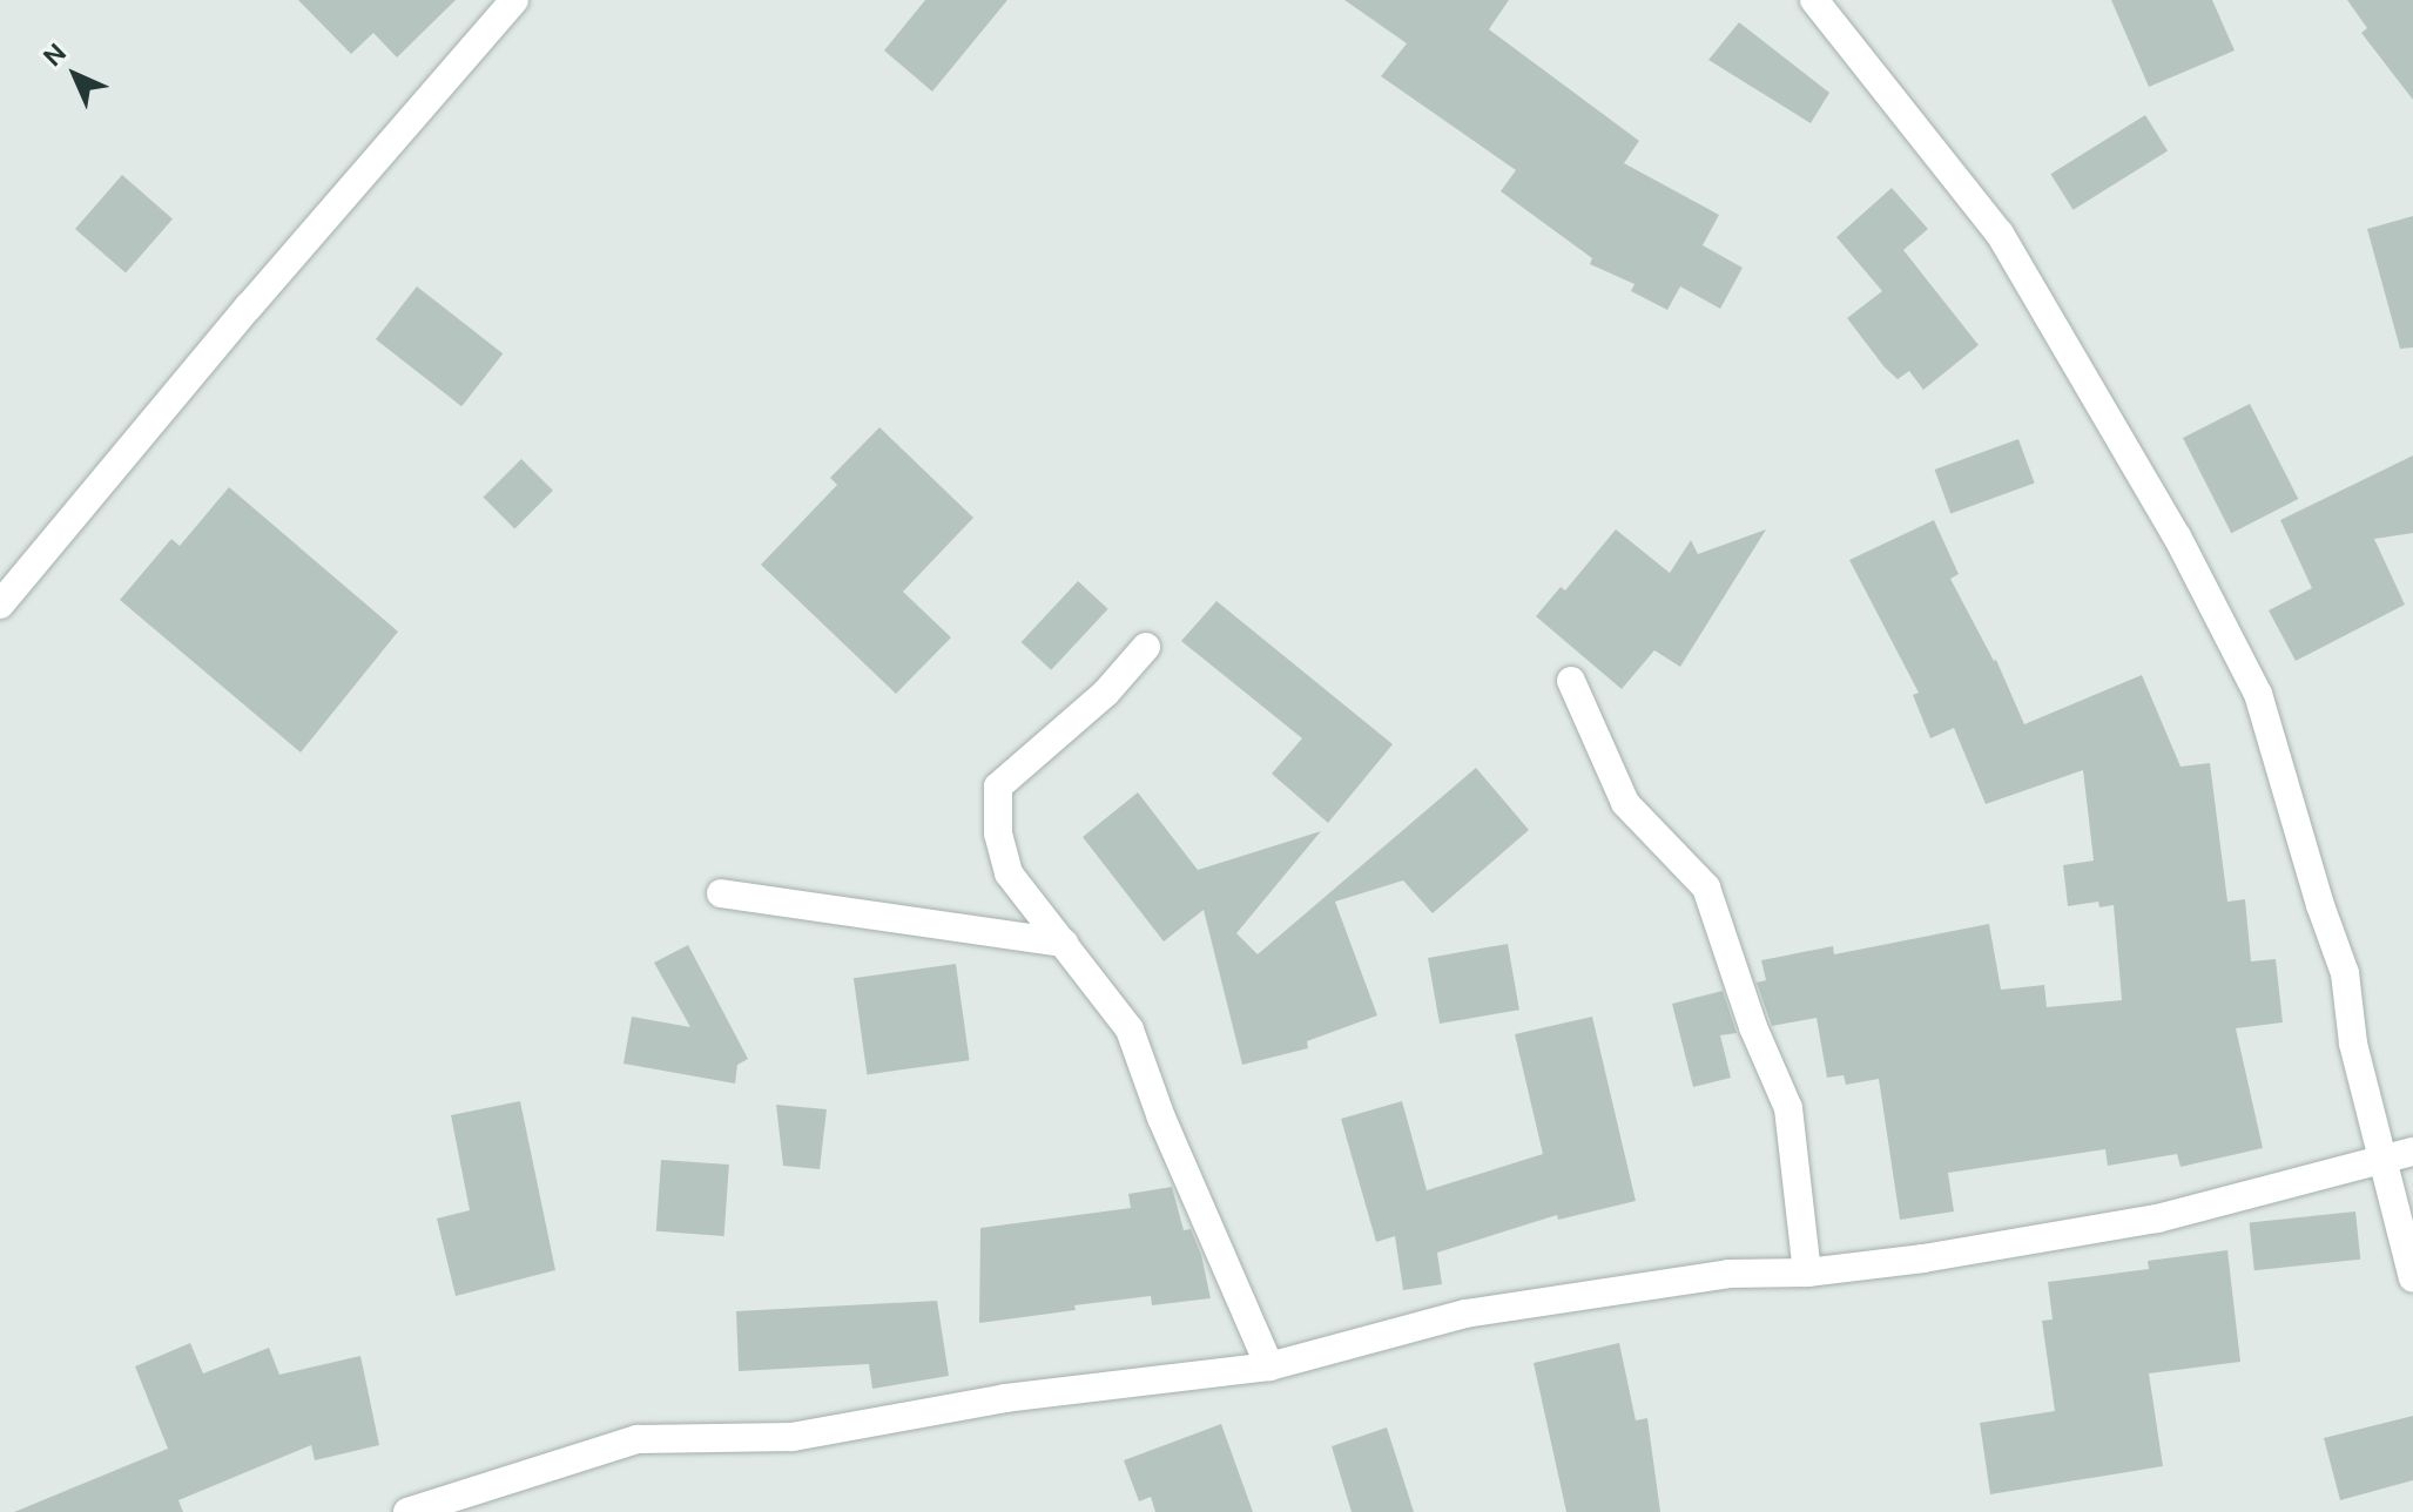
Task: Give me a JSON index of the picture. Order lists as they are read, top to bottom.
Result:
{
  "north": "top left"
}
